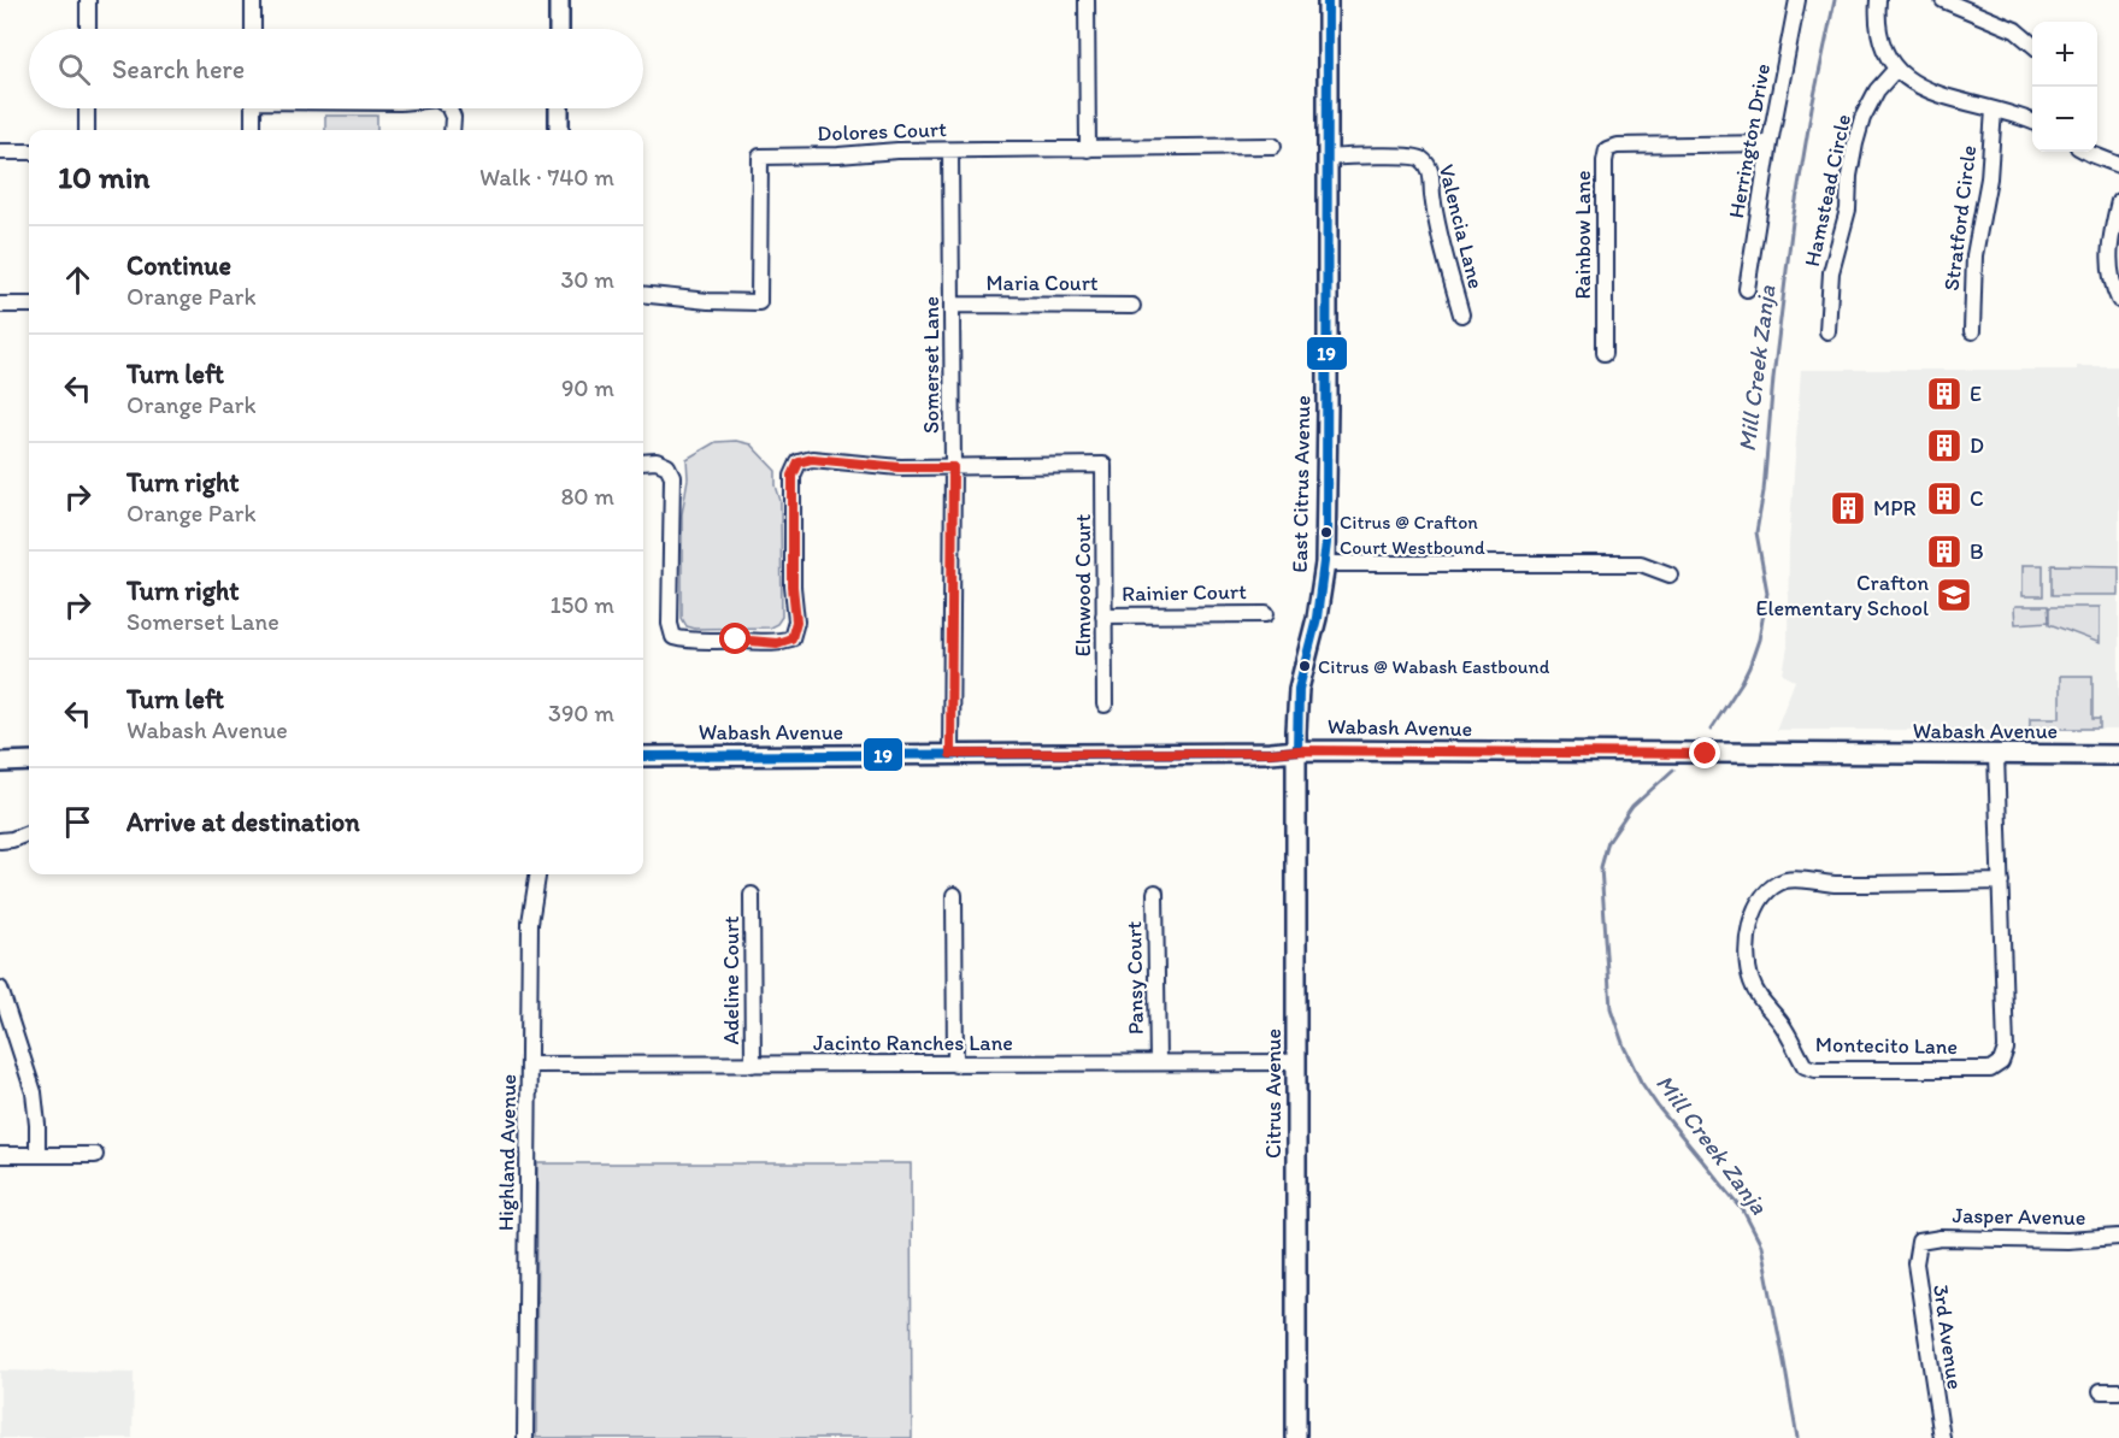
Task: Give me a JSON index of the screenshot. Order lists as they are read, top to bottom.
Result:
{
  "streets": {
    "street": [
      "Dolores Court",
      "Herrington Drive",
      "Hamstead Circle",
      "Stratford Circle",
      "Valencia Lane",
      "Rainbow Lane",
      "Maria Court",
      "Somerset Lane",
      "East Citrus Avenue",
      "Elmwood Court",
      "Rainier Court",
      "Wabash Avenue",
      "Pansy Court",
      "Adeline Court",
      "Jacinto Ranches Lane",
      "Montecito Lane",
      "Citrus Avenue",
      "Highland Avenue",
      "Jasper Avenue",
      "3rd Avenue"
    ]
  },
  "crossings": [
    ["Dolores Court", "Somerset Lane"],
    ["Herrington Drive", "Rainbow Lane"],
    ["Valencia Lane", "East Citrus Avenue"],
    ["Maria Court", "Somerset Lane"],
    ["Somerset Lane", "Elmwood Court"],
    ["Somerset Lane", "Wabash Avenue"],
    ["East Citrus Avenue", "Wabash Avenue"],
    ["East Citrus Avenue", "Citrus Avenue"],
    ["Elmwood Court", "Rainier Court"],
    ["Wabash Avenue", "Montecito Lane"],
    ["Wabash Avenue", "Citrus Avenue"],
    ["Pansy Court", "Jacinto Ranches Lane"],
    ["Adeline Court", "Jacinto Ranches Lane"],
    ["Jacinto Ranches Lane", "Citrus Avenue"],
    ["Jacinto Ranches Lane", "Highland Avenue"],
    ["Jasper Avenue", "3rd Avenue"]
  ],
  "water": ["Mill Creek Zanja"],
  "places": {
    "building": [
      "E",
      "D",
      "C",
      "MPR",
      "B"
    ],
    "other": ["Citrus @ Crafton Court Westbound", "Citrus @ Wabash Eastbound"],
    "school or university": ["Crafton Elementary School"]
  },
  "lines": ["transit line 19"],
  "page": {
    "map_buttons": ["+", "−"],
    "search": "Search here",
    "heading": ["10 min", "Walk · 740 m"],
    "list": [
      ["Continue", "Orange Park", "30 m"],
      ["Turn left", "Orange Park", "90 m"],
      ["Turn right", "Orange Park", "80 m"],
      ["Turn right", "Somerset Lane", "150 m"],
      ["Turn left", "Wabash Avenue", "390 m"],
      "Arrive at destination"
    ]
  }
}
